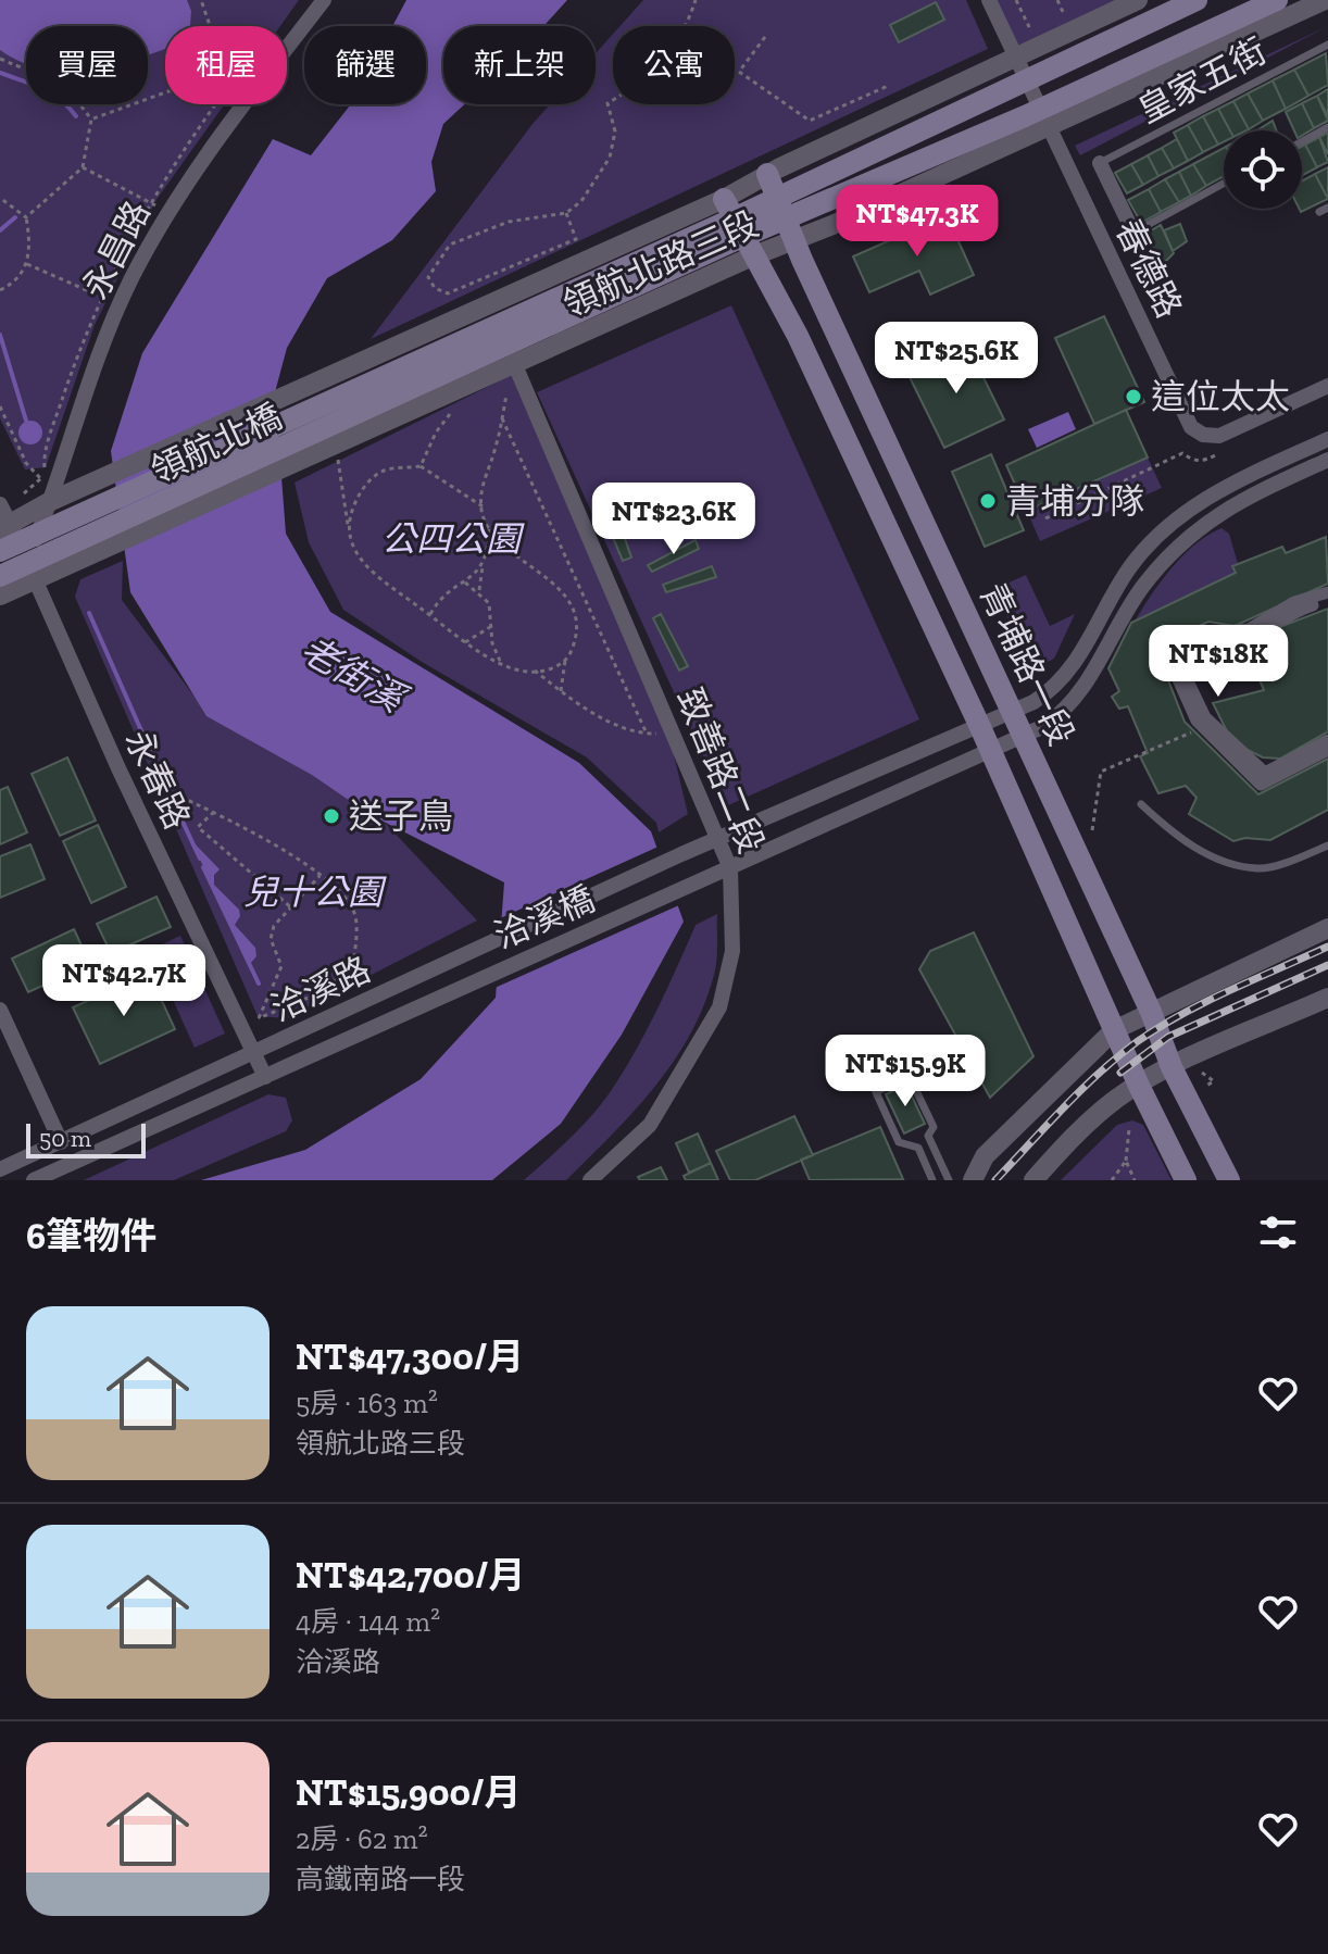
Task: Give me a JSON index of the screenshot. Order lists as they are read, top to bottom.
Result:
{
  "streets": {
    "main road": ["領航北路三段", "領航北橋", "青埔路一段"],
    "street": [
      "永昌路",
      "春德路",
      "致善路二段",
      "永春路",
      "洽溪橋",
      "洽溪路"
    ],
    "lane": ["皇家五街"]
  },
  "crossings": [
    ["永昌路", "領航北橋"],
    ["永昌路", "永春路"],
    ["領航北路三段", "春德路"],
    ["領航北路三段", "領航北橋"],
    ["領航北路三段", "青埔路一段"],
    ["領航北路三段", "致善路二段"],
    ["領航北橋", "永春路"],
    ["致善路二段", "洽溪橋"],
    ["永春路", "洽溪路"],
    ["洽溪橋", "洽溪路"]
  ],
  "water": ["老街溪"],
  "parks": ["公四公園", "兒十公園"],
  "places": ["這位太太", "青埔分隊", "送子鳥"],
  "scale_bar": "50 m",
  "page": {
    "chip": [
      "買屋",
      "租屋",
      "篩選",
      "新上架",
      "公寓"
    ],
    "price": [
      "NT$47.3K",
      "NT$25.6K",
      "NT$23.6K",
      "NT$18K",
      "NT$42.7K",
      "NT$15.9K"
    ],
    "scale": "50 m",
    "heading": "6筆物件",
    "list": [
      {
        "name": "NT$47,300/月",
        "note": "5房 · 163 m² · 領航北路三段"
      },
      {
        "name": "NT$42,700/月",
        "note": "4房 · 144 m² · 洽溪路"
      },
      {
        "name": "NT$15,900/月",
        "note": "2房 · 62 m² · 高鐵南路一段"
      }
    ]
  }
}
